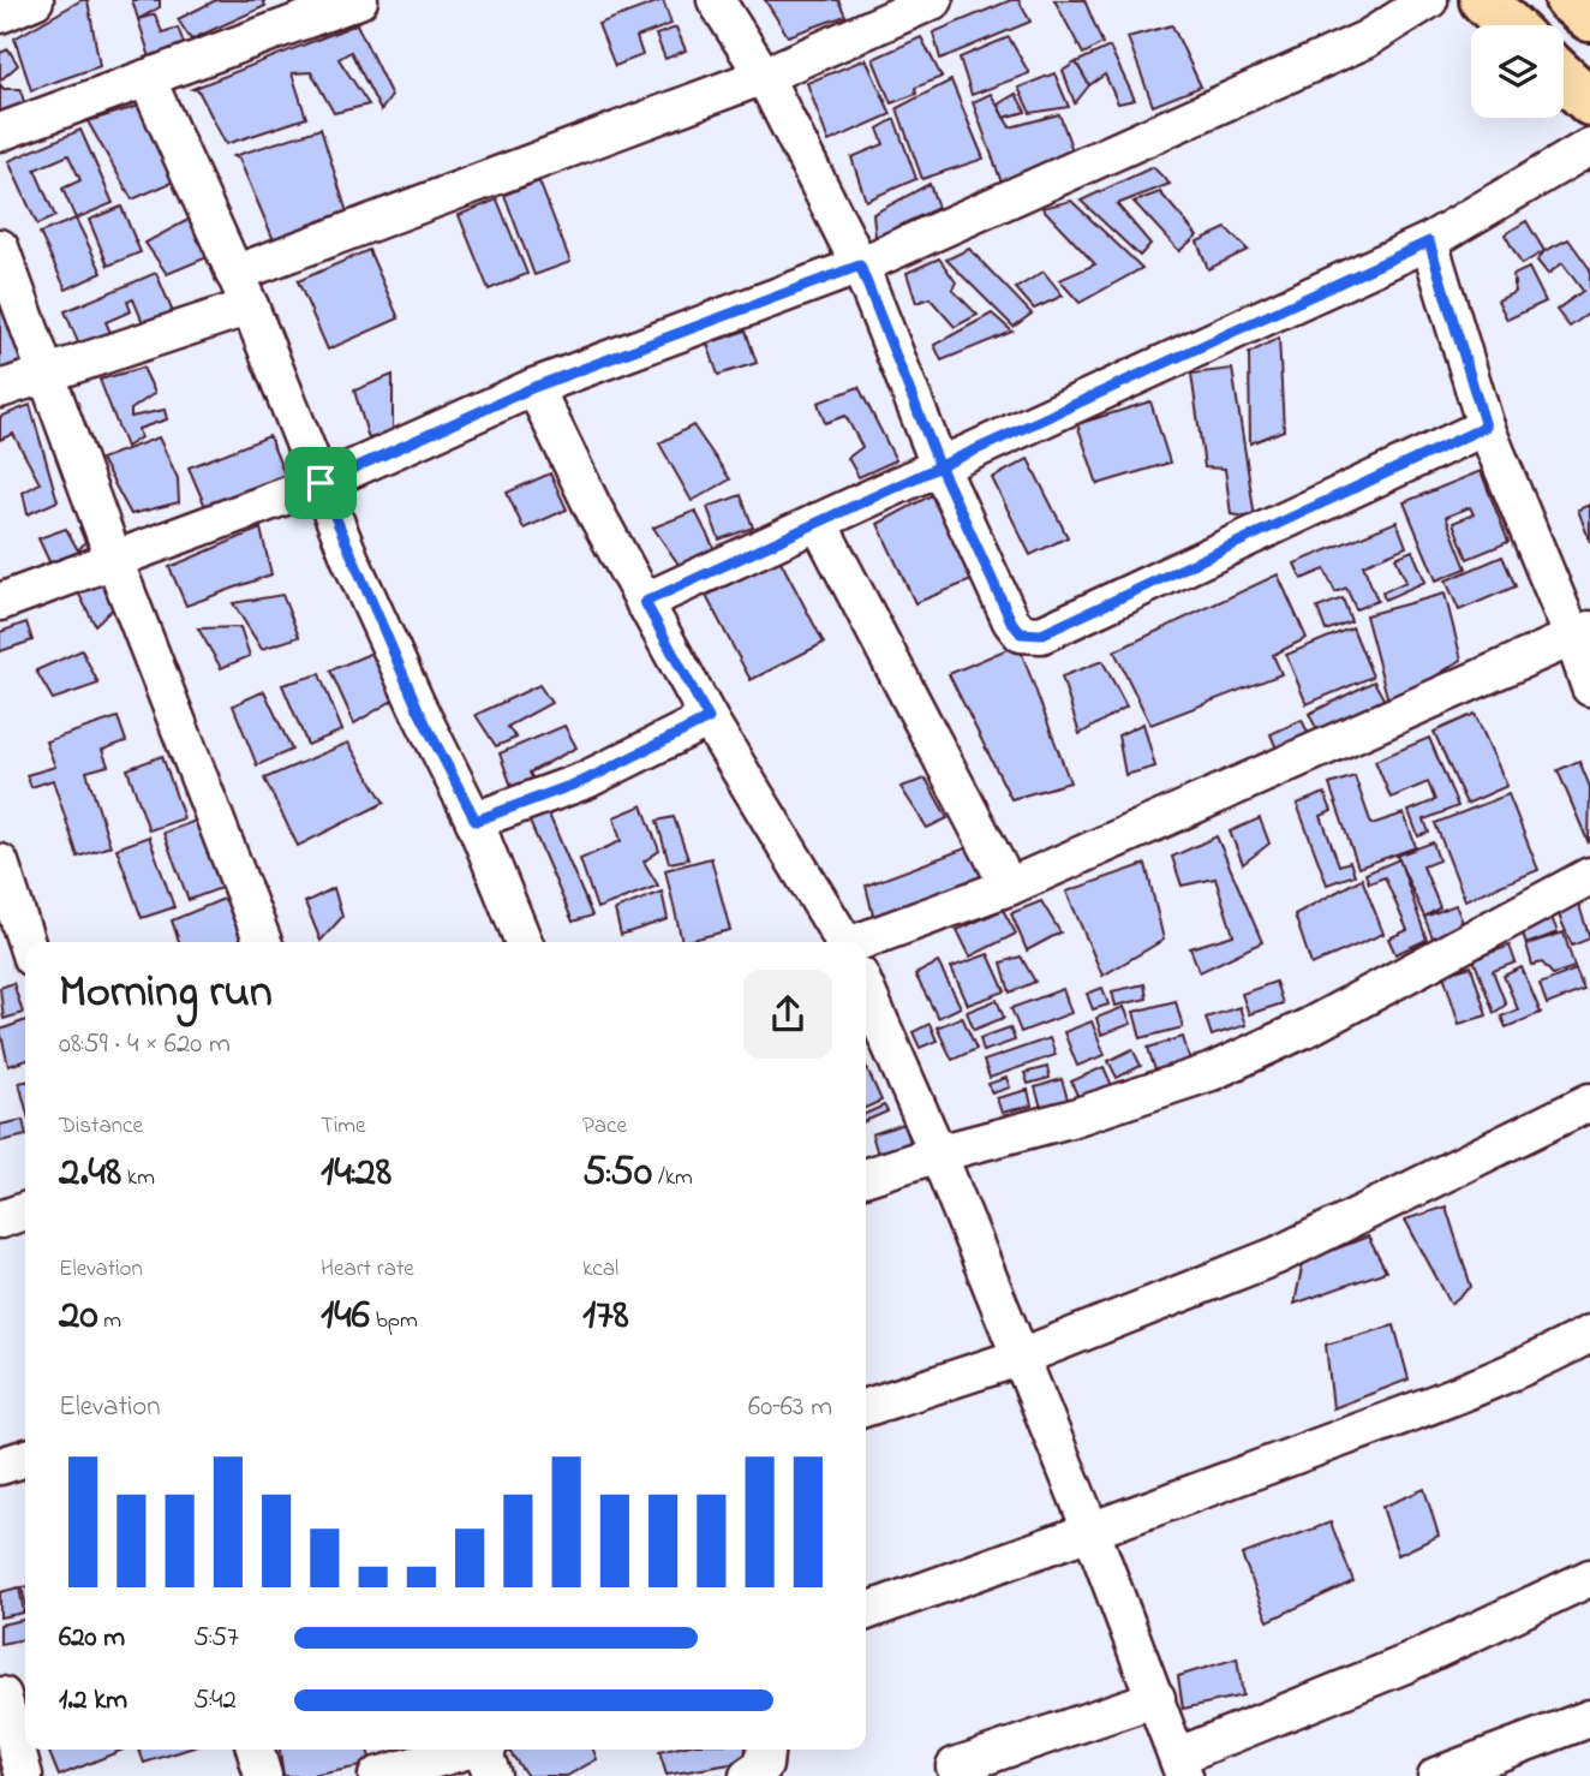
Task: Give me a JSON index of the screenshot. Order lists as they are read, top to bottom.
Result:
{
  "page": {
    "heading": ["Morning run", "08:59 · 4 × 620 m"],
    "stats": [
      ["Distance", "2.48 km"],
      ["Time", "14:28"],
      ["Pace", "5:50 /km"],
      ["Elevation", "20 m"],
      ["Heart rate", "146 bpm"],
      ["kcal", "178"]
    ],
    "chart": ["Elevation", "60–63 m"],
    "list": [
      {
        "name": "620 m",
        "note": "5:57"
      },
      {
        "name": "1.2 km",
        "note": "5:42"
      }
    ]
  }
}
